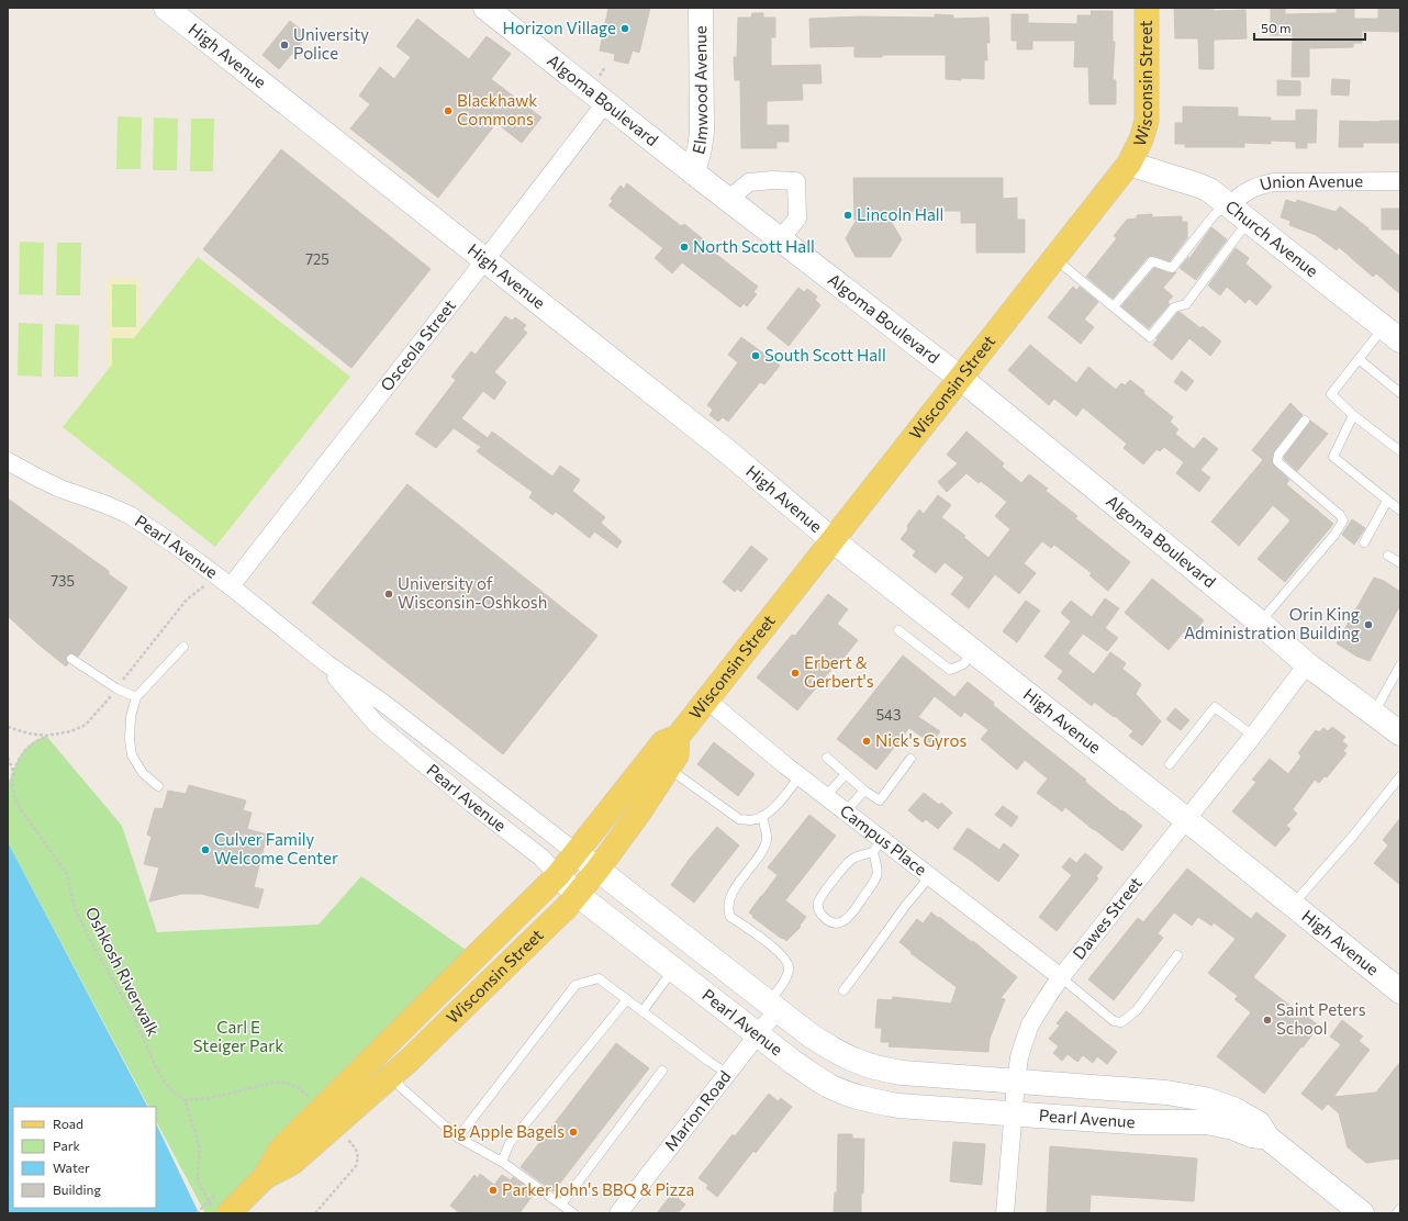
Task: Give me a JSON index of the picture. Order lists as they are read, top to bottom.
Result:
{
  "streets": {
    "main road": [
      "High Avenue",
      "Wisconsin Street",
      "Elmwood Avenue",
      "Algoma Boulevard",
      "Church Avenue",
      "Pearl Avenue"
    ],
    "street": [
      "Union Avenue",
      "Osceola Street",
      "Campus Place",
      "Dawes Street",
      "Marion Road"
    ],
    "path": ["Oshkosh Riverwalk"]
  },
  "crossings": [
    ["High Avenue", "Wisconsin Street"],
    ["High Avenue", "Osceola Street"],
    ["High Avenue", "Dawes Street"],
    ["Wisconsin Street", "Algoma Boulevard"],
    ["Wisconsin Street", "Church Avenue"],
    ["Wisconsin Street", "Pearl Avenue"],
    ["Wisconsin Street", "Campus Place"],
    ["Elmwood Avenue", "Algoma Boulevard"],
    ["Algoma Boulevard", "Osceola Street"],
    ["Algoma Boulevard", "Dawes Street"],
    ["Union Avenue", "Church Avenue"],
    ["Osceola Street", "Pearl Avenue"],
    ["Pearl Avenue", "Dawes Street"],
    ["Pearl Avenue", "Marion Road"],
    ["Campus Place", "Dawes Street"]
  ],
  "parks": ["Carl E Steiger Park"],
  "places": [
    "Horizon Village",
    "University Police",
    "Blackhawk Commons",
    "Lincoln Hall",
    "North Scott Hall",
    "South Scott Hall",
    "University of Wisconsin-Oshkosh",
    "Orin King Administration Building",
    "Erbert & Gerbert's",
    "Nick's Gyros",
    "Culver Family Welcome Center",
    "Saint Peters School",
    "Big Apple Bagels",
    "Parker John's BBQ & Pizza"
  ],
  "house_numbers": ["725", "735", "543"],
  "legend": [
    "Road",
    "Park",
    "Water",
    "Building"
  ],
  "scale_bar": "50 m"
}
